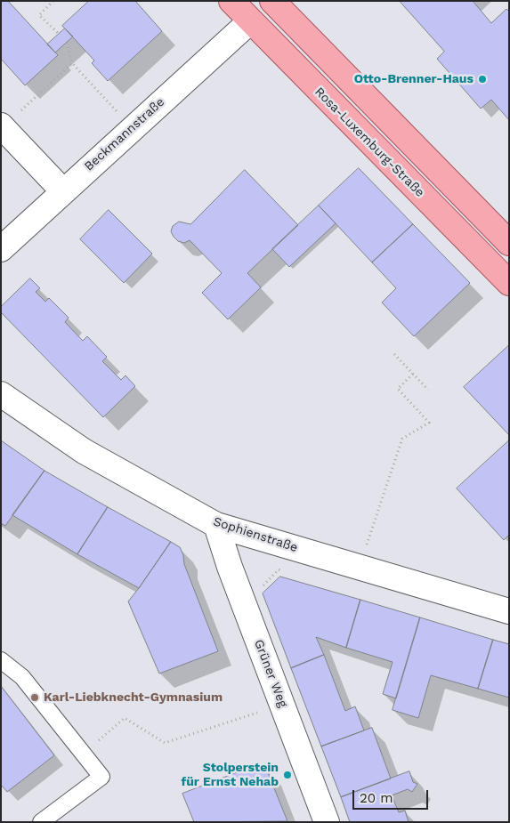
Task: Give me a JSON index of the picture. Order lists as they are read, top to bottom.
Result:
{
  "streets": {
    "main road": ["Rosa-Luxemburg-Straße"],
    "street": ["Beckmannstraße", "Sophienstraße", "Grüner Weg"]
  },
  "crossings": [
    ["Beckmannstraße", "Rosa-Luxemburg-Straße"],
    ["Sophienstraße", "Grüner Weg"]
  ],
  "places": ["Otto-Brenner-Haus", "Karl-Liebknecht-Gymnasium", "Stolperstein für Ernst Nehab"],
  "scale_bar": "20 m"
}
